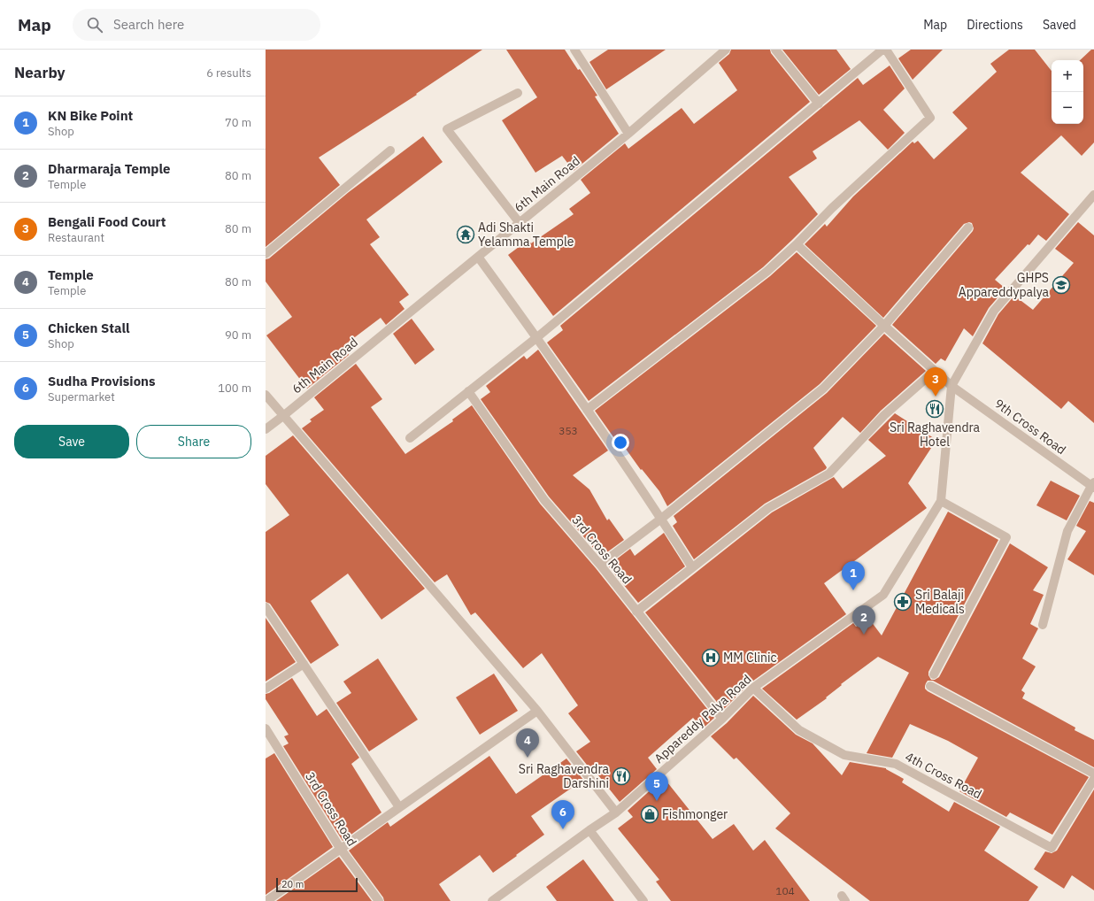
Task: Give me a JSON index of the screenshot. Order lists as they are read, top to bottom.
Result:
{
  "streets": {
    "street": [
      "6th Main Road",
      "9th Cross Road",
      "3rd Cross Road",
      "Appareddy Palya Road",
      "4th Cross Road"
    ]
  },
  "crossings": [
    ["9th Cross Road", "Appareddy Palya Road"],
    ["3rd Cross Road", "Appareddy Palya Road"],
    ["Appareddy Palya Road", "4th Cross Road"]
  ],
  "places": {
    "temple": ["Adi Shakti Yelamma Temple"],
    "school or university": ["GHPS Appareddypalya"],
    "restaurant": ["Sri Raghavendra Hotel", "Sri Raghavendra Darshini"],
    "pharmacy": ["Sri Balaji Medicals"],
    "hospital": ["MM Clinic"],
    "shop": ["Fishmonger"]
  },
  "house_numbers": ["353", "104"],
  "scale_bar": "20 m",
  "page": {
    "header": "Map",
    "search": "Search here",
    "nav": ["Map", "Directions", "Saved"],
    "heading": ["Nearby", "6 results"],
    "map_buttons": ["+", "−"],
    "list": [
      {
        "mark": "1",
        "name": "KN Bike Point",
        "note": "Shop",
        "value": "70 m"
      },
      {
        "mark": "2",
        "name": "Dharmaraja Temple",
        "note": "Temple",
        "value": "80 m"
      },
      {
        "mark": "3",
        "name": "Bengali Food Court",
        "note": "Restaurant",
        "value": "80 m"
      },
      {
        "mark": "4",
        "name": "Temple",
        "note": "Temple",
        "value": "80 m"
      },
      {
        "mark": "5",
        "name": "Chicken Stall",
        "note": "Shop",
        "value": "90 m"
      },
      {
        "mark": "6",
        "name": "Sudha Provisions",
        "note": "Supermarket",
        "value": "100 m"
      }
    ],
    "pins": [
      "3",
      "1",
      "2",
      "4",
      "5",
      "6"
    ],
    "buttons": ["Save", "Share"],
    "scale": "20 m"
  }
}
